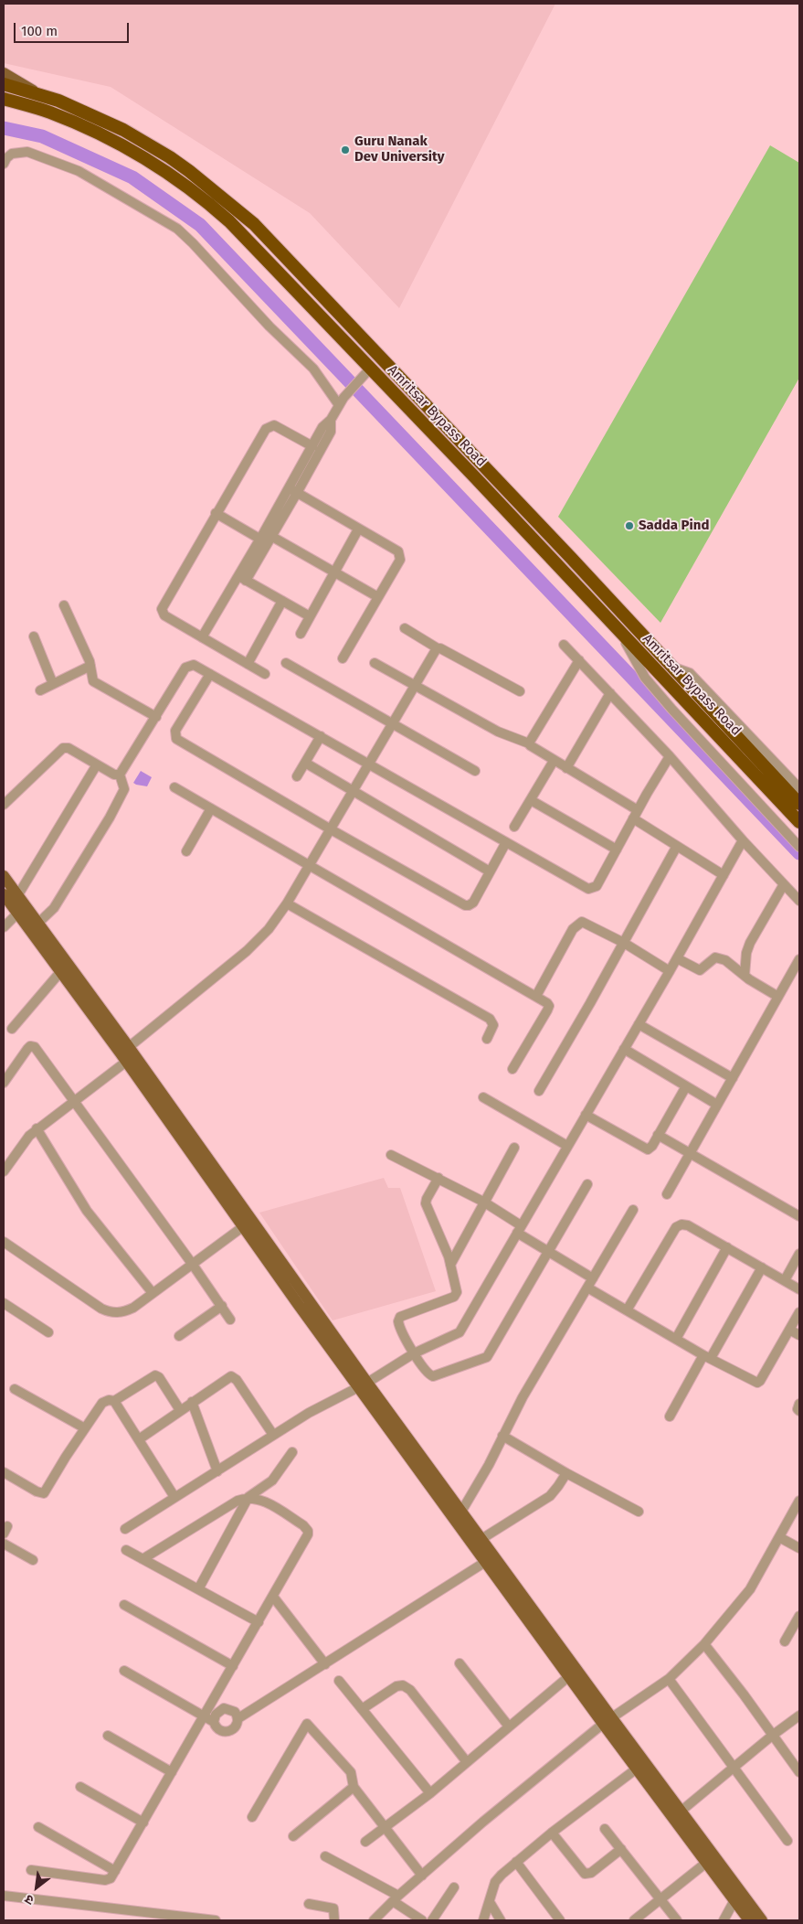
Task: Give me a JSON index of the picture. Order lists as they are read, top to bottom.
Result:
{
  "streets": {
    "highway": ["Amritsar Bypass Road"]
  },
  "places": ["Guru Nanak Dev University", "Sadda Pind"],
  "scale_bar": "100 m",
  "north": "bottom left"
}
